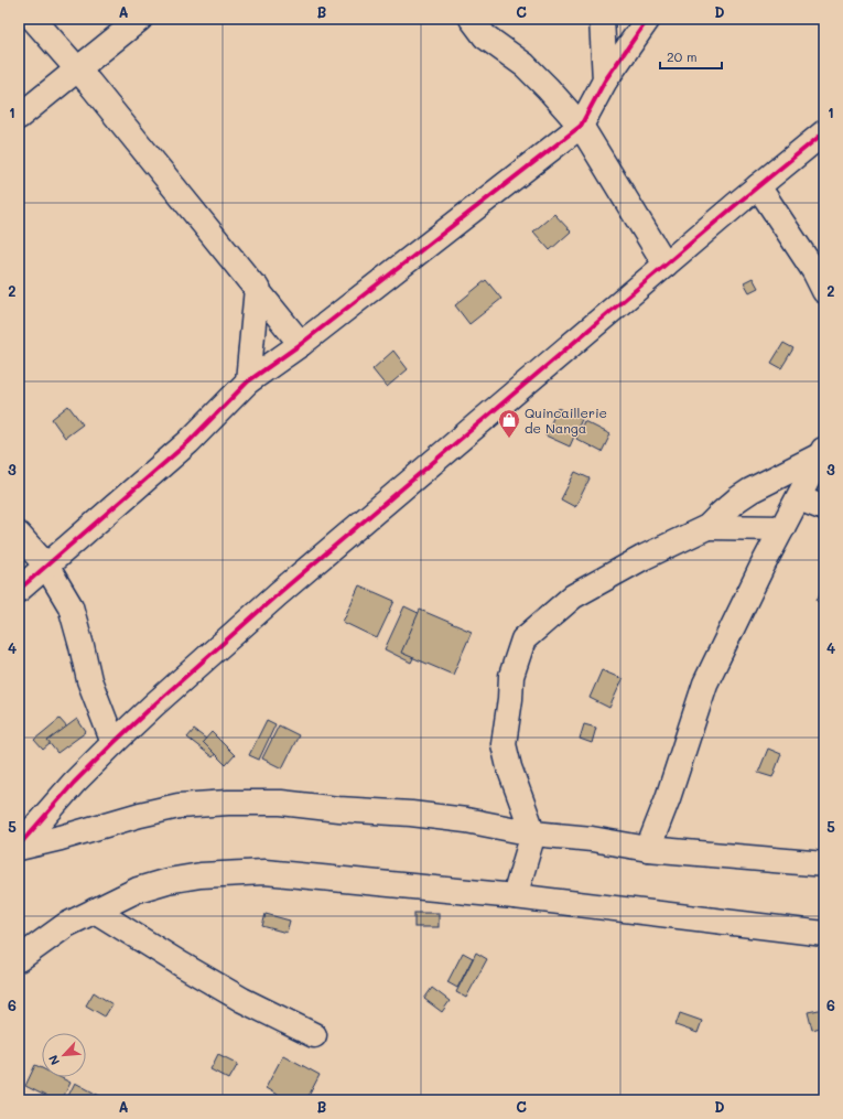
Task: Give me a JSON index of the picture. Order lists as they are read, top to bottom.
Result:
{
  "places": {
    "shop": ["Quincaillerie de Nanga"]
  },
  "scale_bar": "20 m",
  "north": "bottom left",
  "grid": {
    "columns": [
      "A",
      "B",
      "C",
      "D"
    ],
    "rows": [
      "1",
      "2",
      "3",
      "4",
      "5",
      "6"
    ]
  }
}
